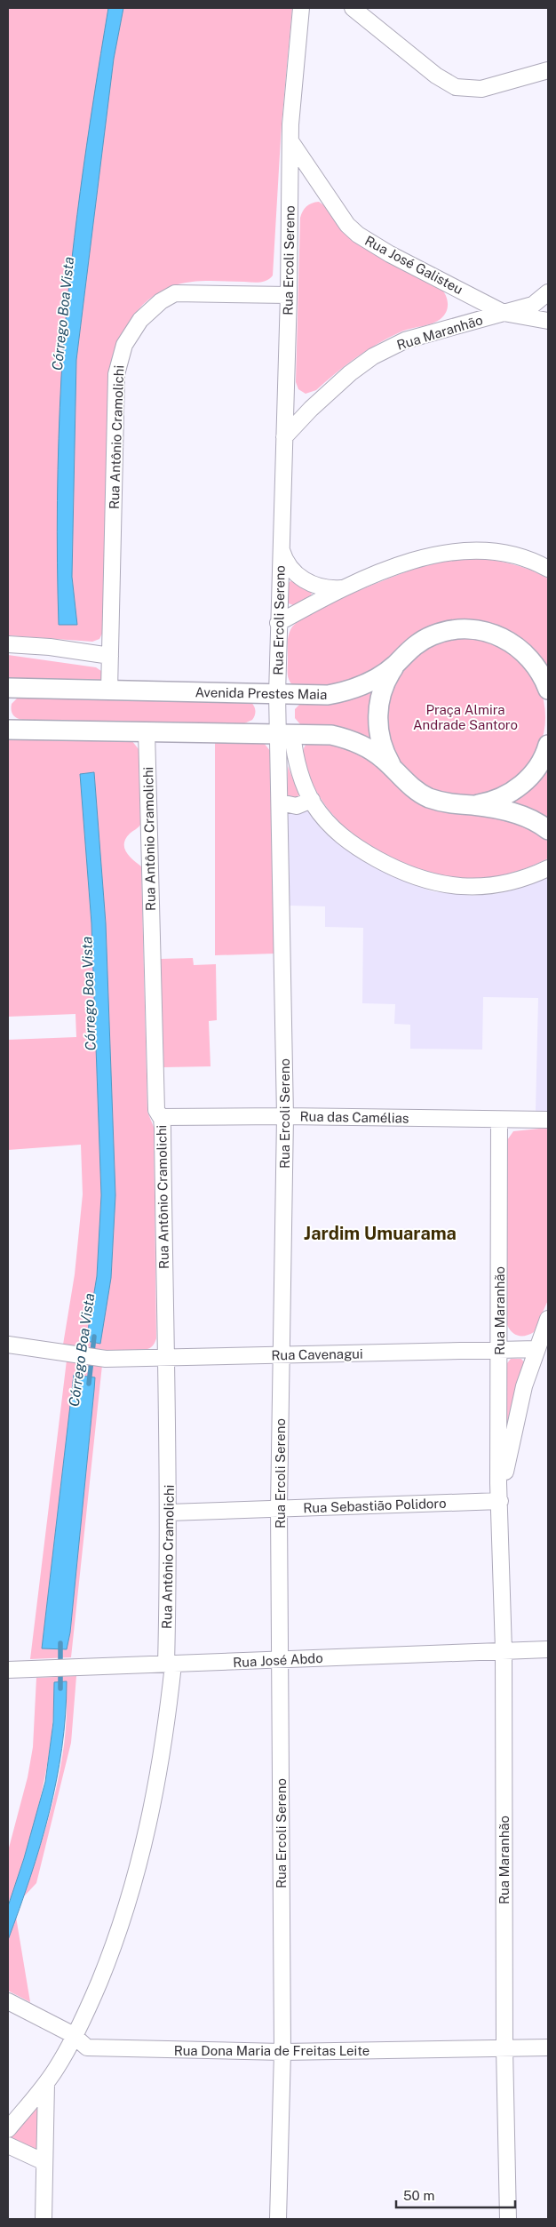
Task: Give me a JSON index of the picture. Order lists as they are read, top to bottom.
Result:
{
  "streets": {
    "street": [
      "Rua Ercoli Sereno",
      "Rua José Galisteu",
      "Rua Maranhão",
      "Rua Antônio Cramolichi",
      "Avenida Prestes Maia",
      "Rua das Camélias",
      "Rua Cavenagui",
      "Rua Sebastião Polidoro",
      "Rua José Abdo",
      "Rua Dona Maria de Freitas Leite"
    ]
  },
  "crossings": [
    ["Rua Ercoli Sereno", "Rua José Galisteu"],
    ["Rua Ercoli Sereno", "Rua Maranhão"],
    ["Rua Ercoli Sereno", "Rua Antônio Cramolichi"],
    ["Rua Ercoli Sereno", "Avenida Prestes Maia"],
    ["Rua Ercoli Sereno", "Rua das Camélias"],
    ["Rua Ercoli Sereno", "Rua Cavenagui"],
    ["Rua Ercoli Sereno", "Rua Sebastião Polidoro"],
    ["Rua Ercoli Sereno", "Rua José Abdo"],
    ["Rua Ercoli Sereno", "Rua Dona Maria de Freitas Leite"],
    ["Rua José Galisteu", "Rua Maranhão"],
    ["Rua Maranhão", "Rua das Camélias"],
    ["Rua Maranhão", "Rua Cavenagui"],
    ["Rua Maranhão", "Rua Sebastião Polidoro"],
    ["Rua Maranhão", "Rua José Abdo"],
    ["Rua Maranhão", "Rua Dona Maria de Freitas Leite"],
    ["Rua Antônio Cramolichi", "Avenida Prestes Maia"],
    ["Rua Antônio Cramolichi", "Rua das Camélias"],
    ["Rua Antônio Cramolichi", "Rua Cavenagui"],
    ["Rua Antônio Cramolichi", "Rua Sebastião Polidoro"],
    ["Rua Antônio Cramolichi", "Rua José Abdo"],
    ["Rua Antônio Cramolichi", "Rua Dona Maria de Freitas Leite"]
  ],
  "districts": ["Jardim Umuarama"],
  "water": ["Córrego Boa Vista"],
  "parks": ["Praça Almira Andrade Santoro"],
  "scale_bar": "50 m"
}
